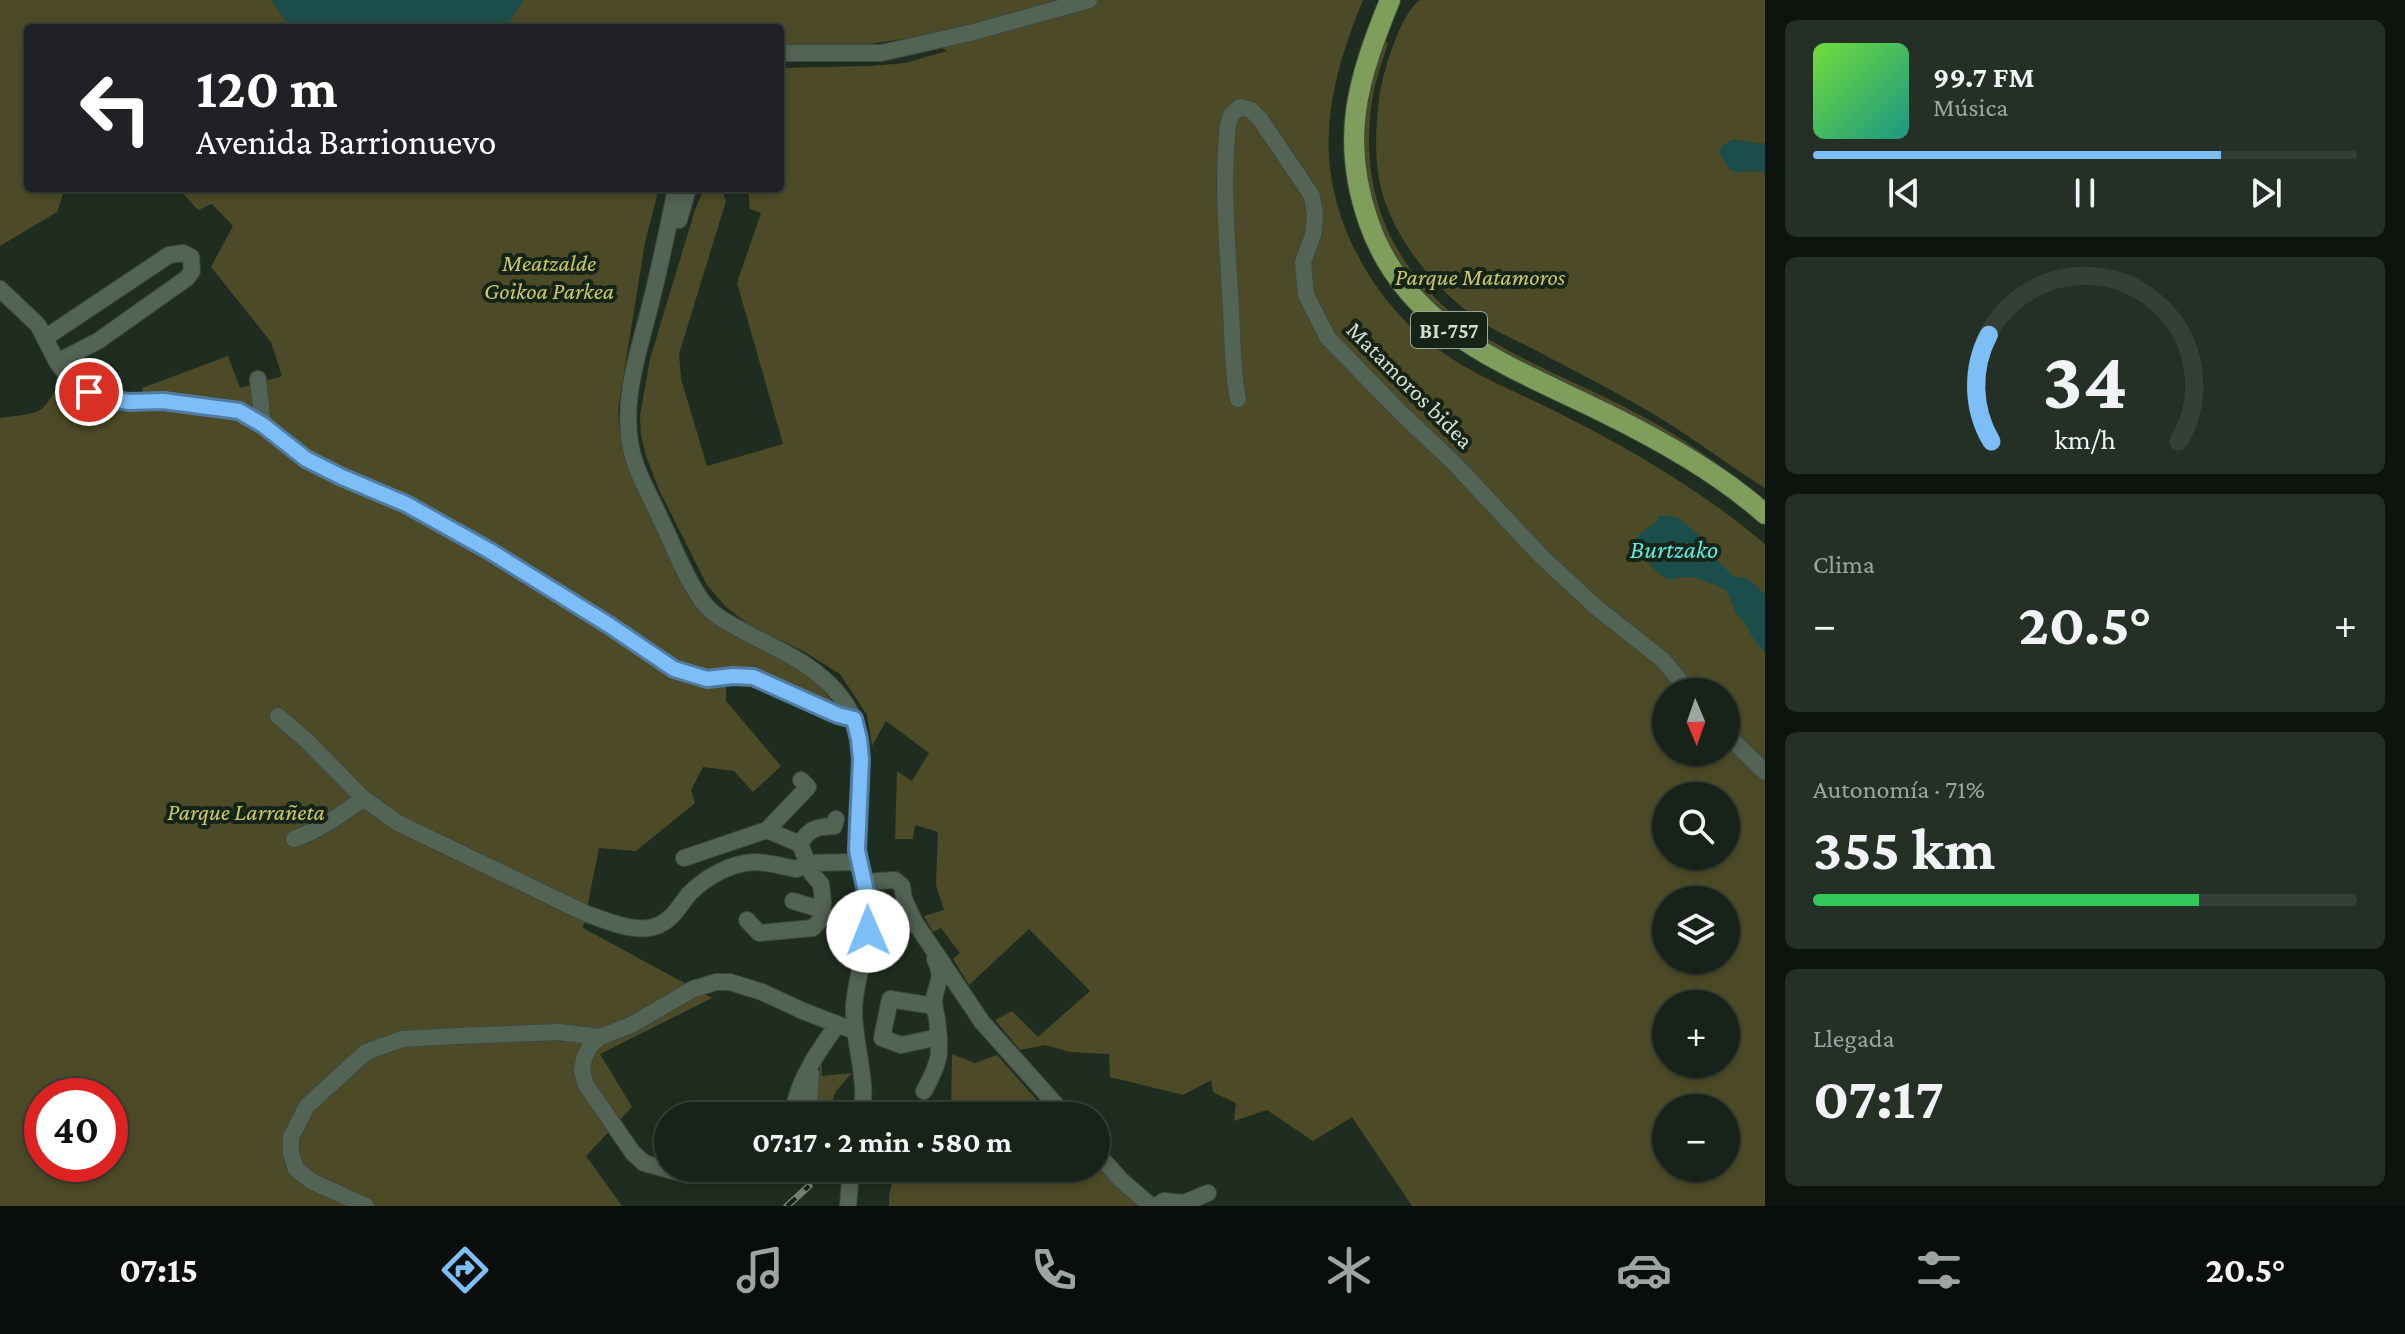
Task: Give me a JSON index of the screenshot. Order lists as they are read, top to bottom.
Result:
{
  "streets": {
    "main road": ["BI-757"],
    "street": ["Matamoros bidea"]
  },
  "water": ["Burtzako"],
  "parks": ["Meatzalde Goikoa Parkea", "Parque Matamoros", "Parque Larrañeta"],
  "north": "bottom",
  "page": {
    "turn": ["120 m", "Avenida Barrionuevo"],
    "song": ["99.7 FM", "Música"],
    "tile": [
      "Clima",
      ["Autonomía · 71%", "355 km"],
      ["Llegada", "07:17"]
    ],
    "heat": ["−", "20.5°", "+"],
    "map_buttons": ["+", "−"],
    "limit": "40",
    "trip": "07:17 · 2 min · 580 m",
    "tabs": ["07:15", "20.5°"],
    "gauge": ["34", "km/h"]
  }
}
